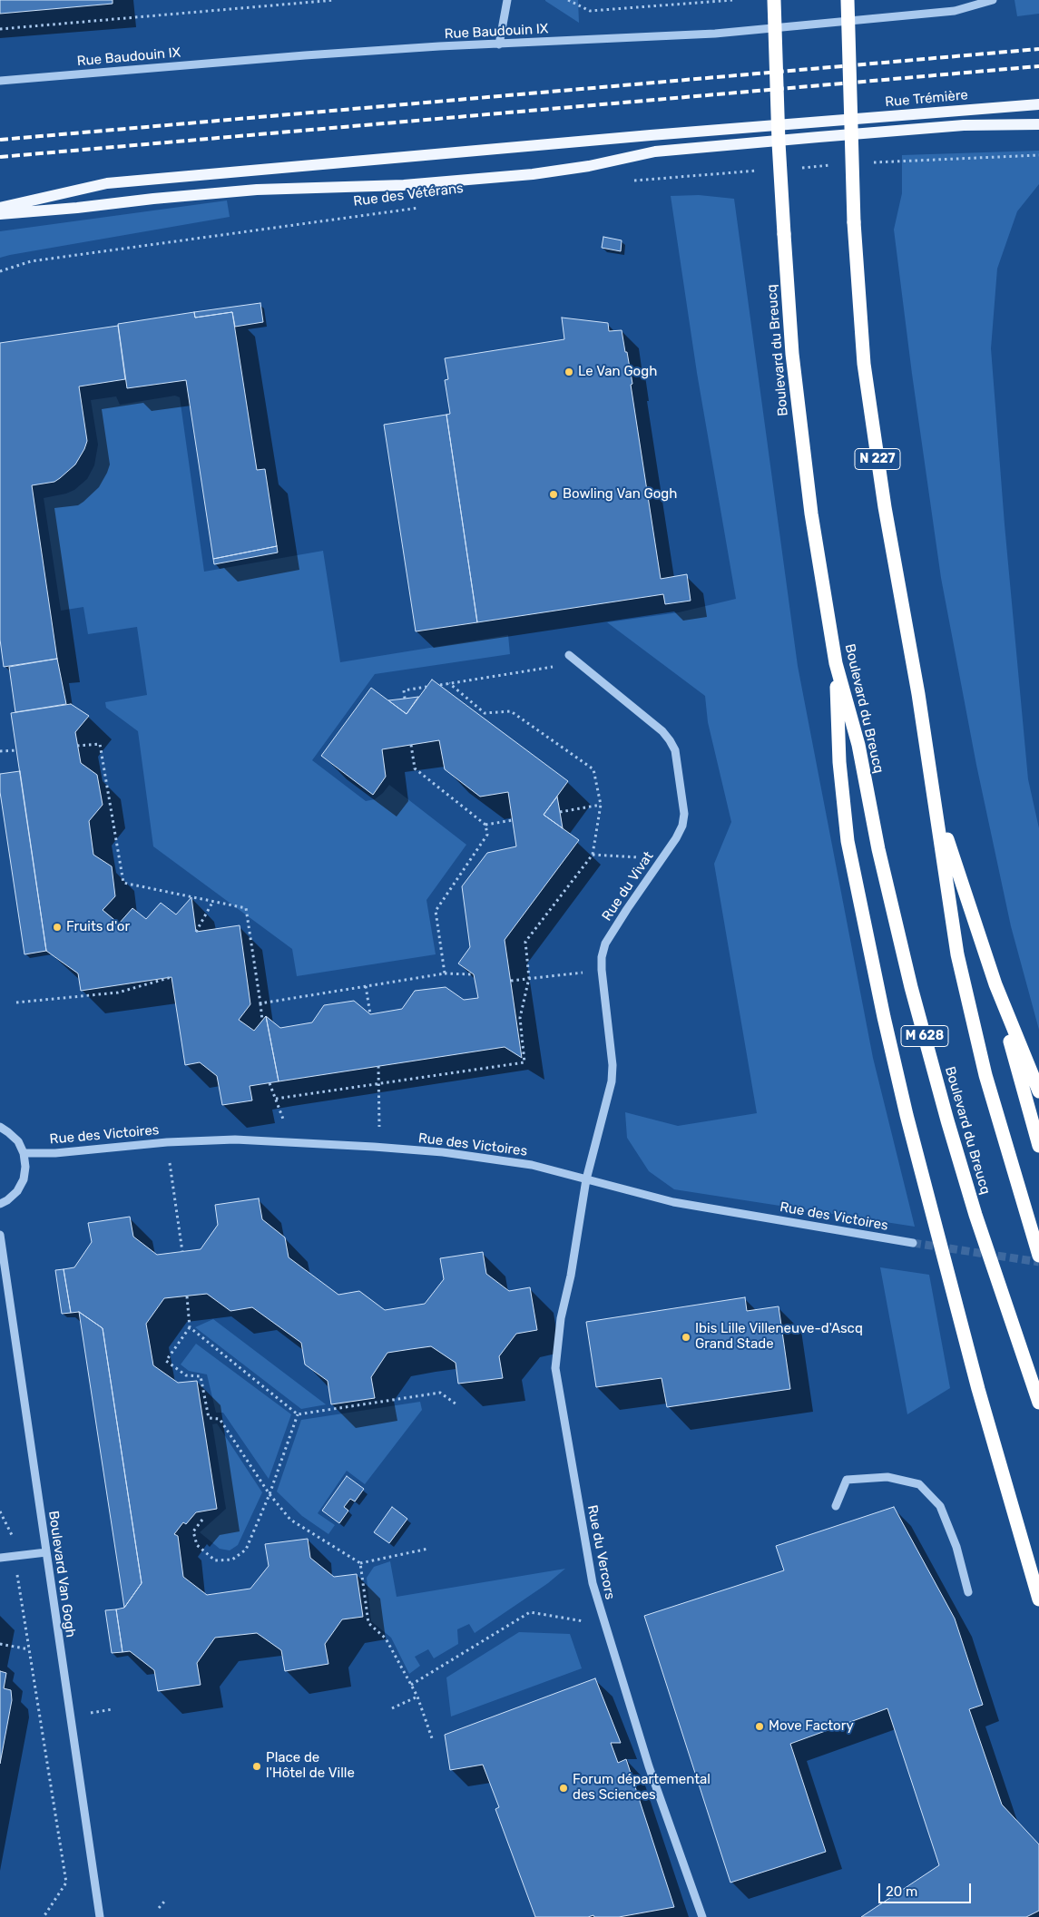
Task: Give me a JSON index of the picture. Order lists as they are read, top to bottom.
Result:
{
  "streets": {
    "highway": ["Boulevard du Breucq", "N 227", "M 628"],
    "main road": ["Rue Trémière", "Rue des Vétérans"],
    "street": [
      "Rue Baudouin IX",
      "Rue du Vivat",
      "Rue des Victoires",
      "Rue du Vercors",
      "Boulevard Van Gogh"
    ]
  },
  "crossings": [
    ["Rue du Vivat", "Rue des Victoires"],
    ["Rue du Vivat", "Rue du Vercors"],
    ["Rue des Victoires", "Rue du Vercors"]
  ],
  "places": [
    "Le Van Gogh",
    "Bowling Van Gogh",
    "Fruits d'or",
    "Ibis Lille Villeneuve-d'Ascq Grand Stade",
    "Move Factory",
    "Place de l'Hôtel de Ville",
    "Forum départemental des Sciences"
  ],
  "scale_bar": "20 m"
}
